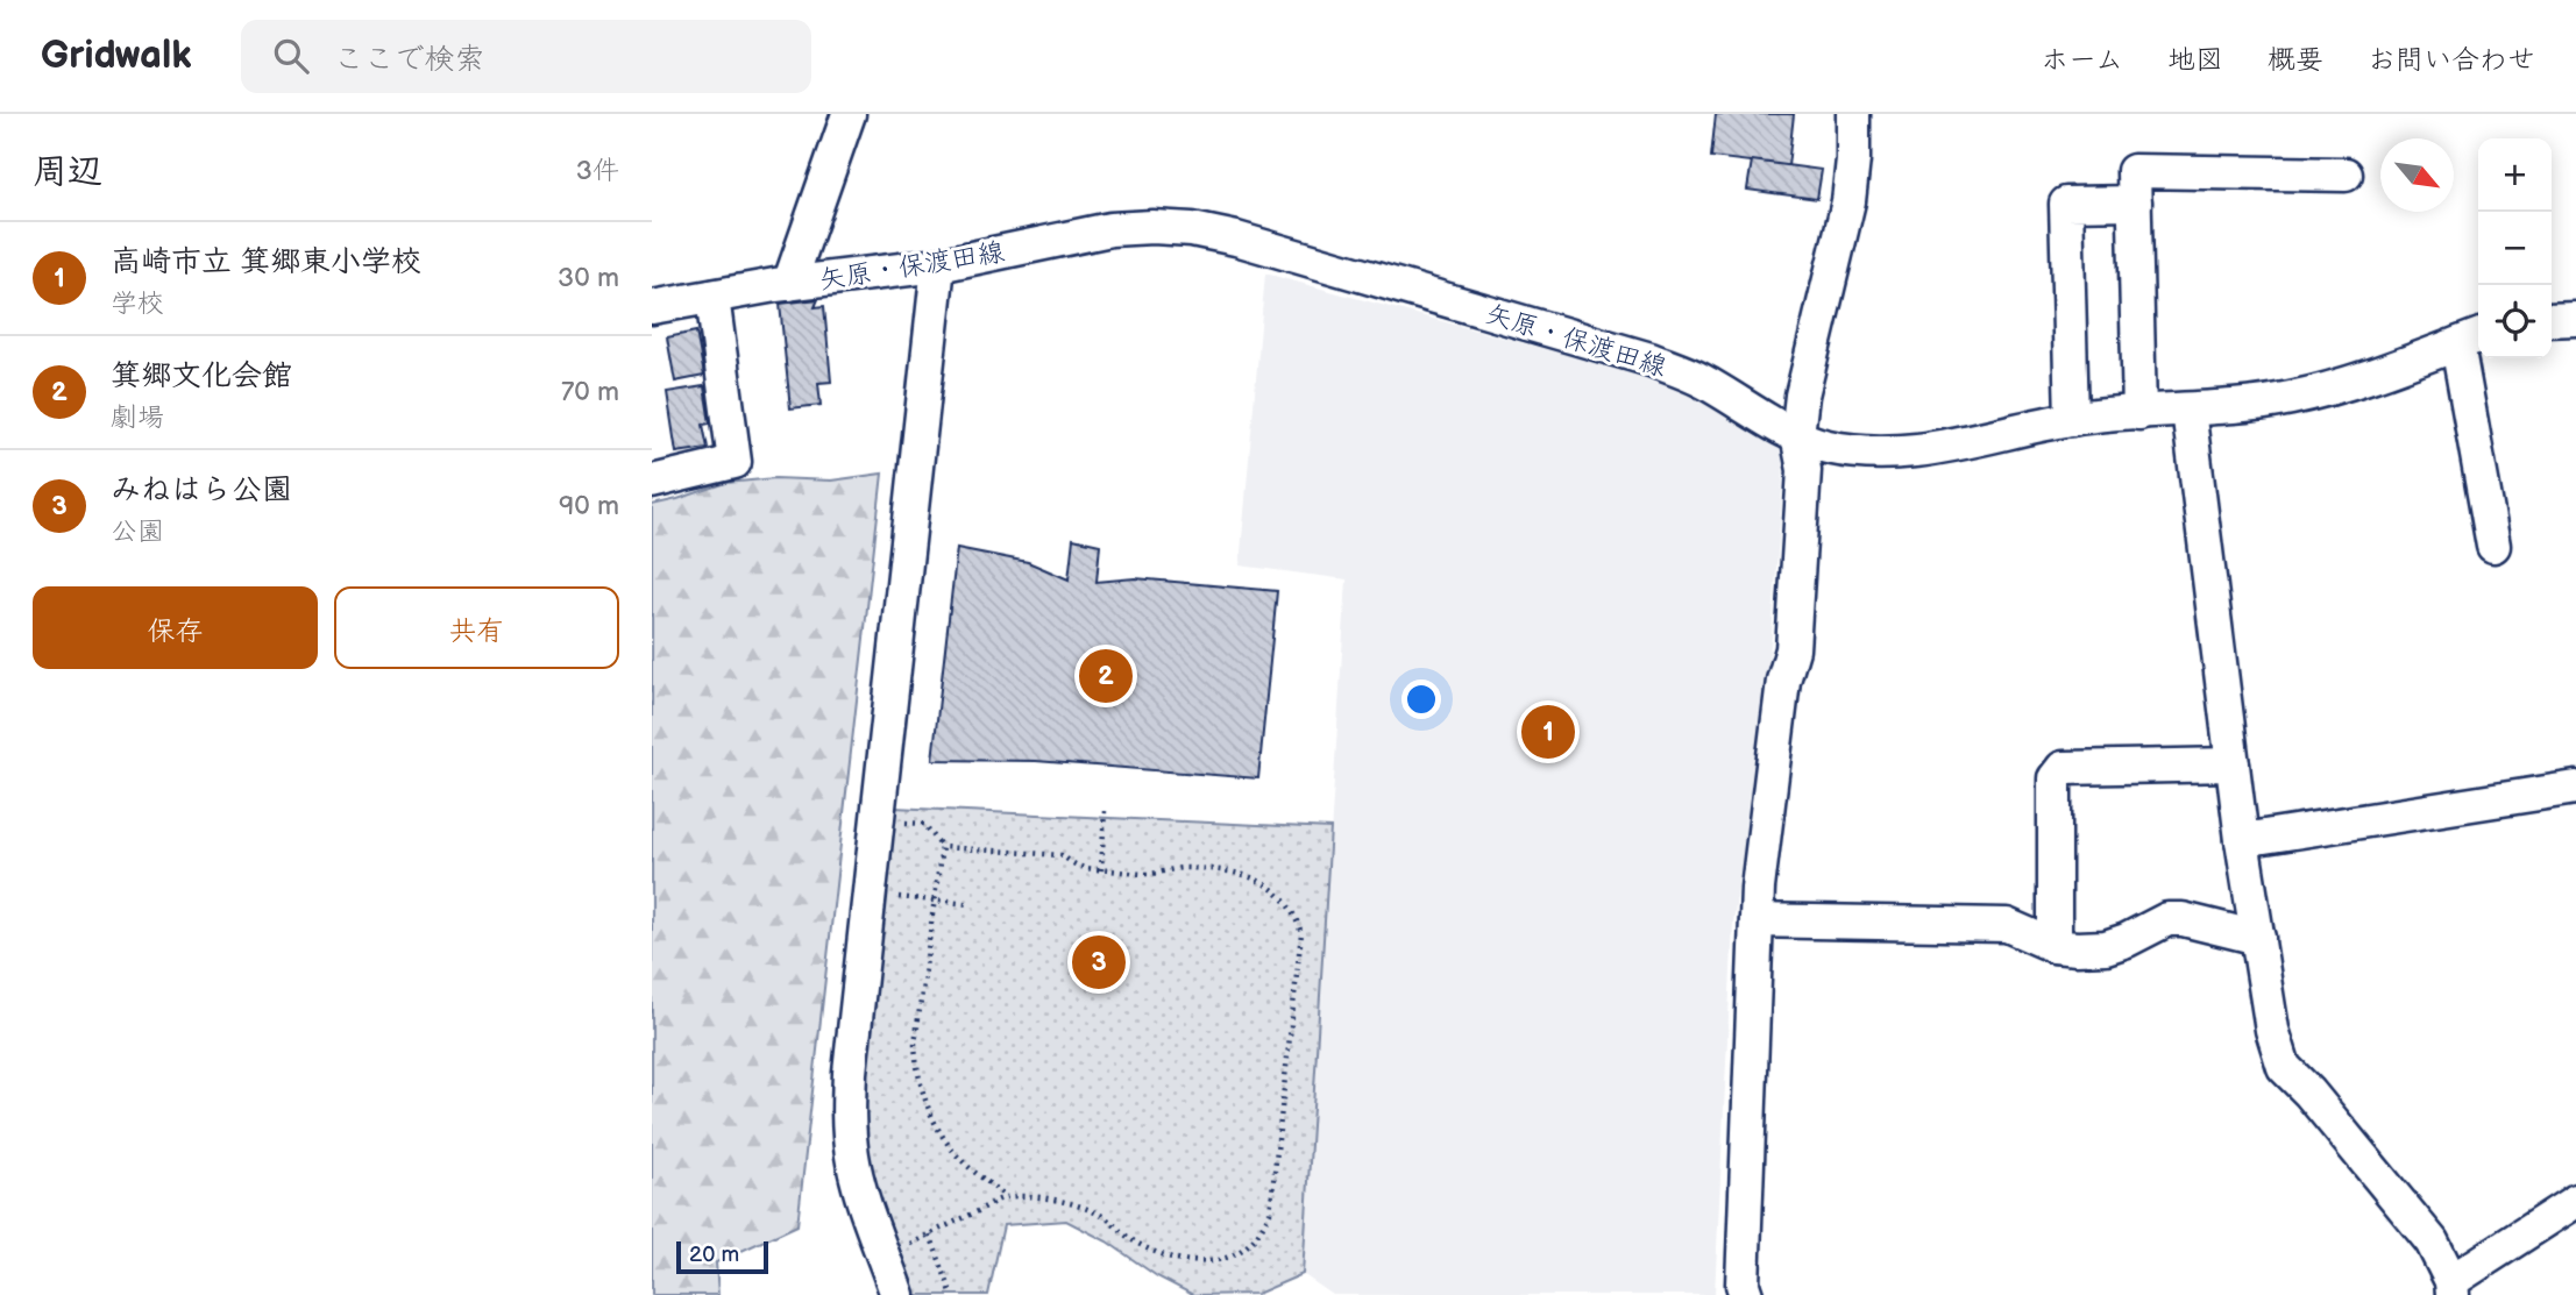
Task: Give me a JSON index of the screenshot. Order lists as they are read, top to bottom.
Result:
{
  "streets": {
    "street": ["矢原・保渡田線"]
  },
  "scale_bar": "20 m",
  "north": "bottom right",
  "page": {
    "header": "Gridwalk",
    "search": "ここで検索",
    "nav": [
      "ホーム",
      "地図",
      "概要",
      "お問い合わせ"
    ],
    "heading": ["周辺", "3件"],
    "map_buttons": ["+", "−"],
    "list": [
      {
        "mark": "1",
        "name": "高崎市立 箕郷東小学校",
        "note": "学校",
        "value": "30 m"
      },
      {
        "mark": "2",
        "name": "箕郷文化会館",
        "note": "劇場",
        "value": "70 m"
      },
      {
        "mark": "3",
        "name": "みねはら公園",
        "note": "公園",
        "value": "90 m"
      }
    ],
    "buttons": ["保存", "共有"],
    "pins": ["2", "1", "3"],
    "scale": "20 m"
  }
}
